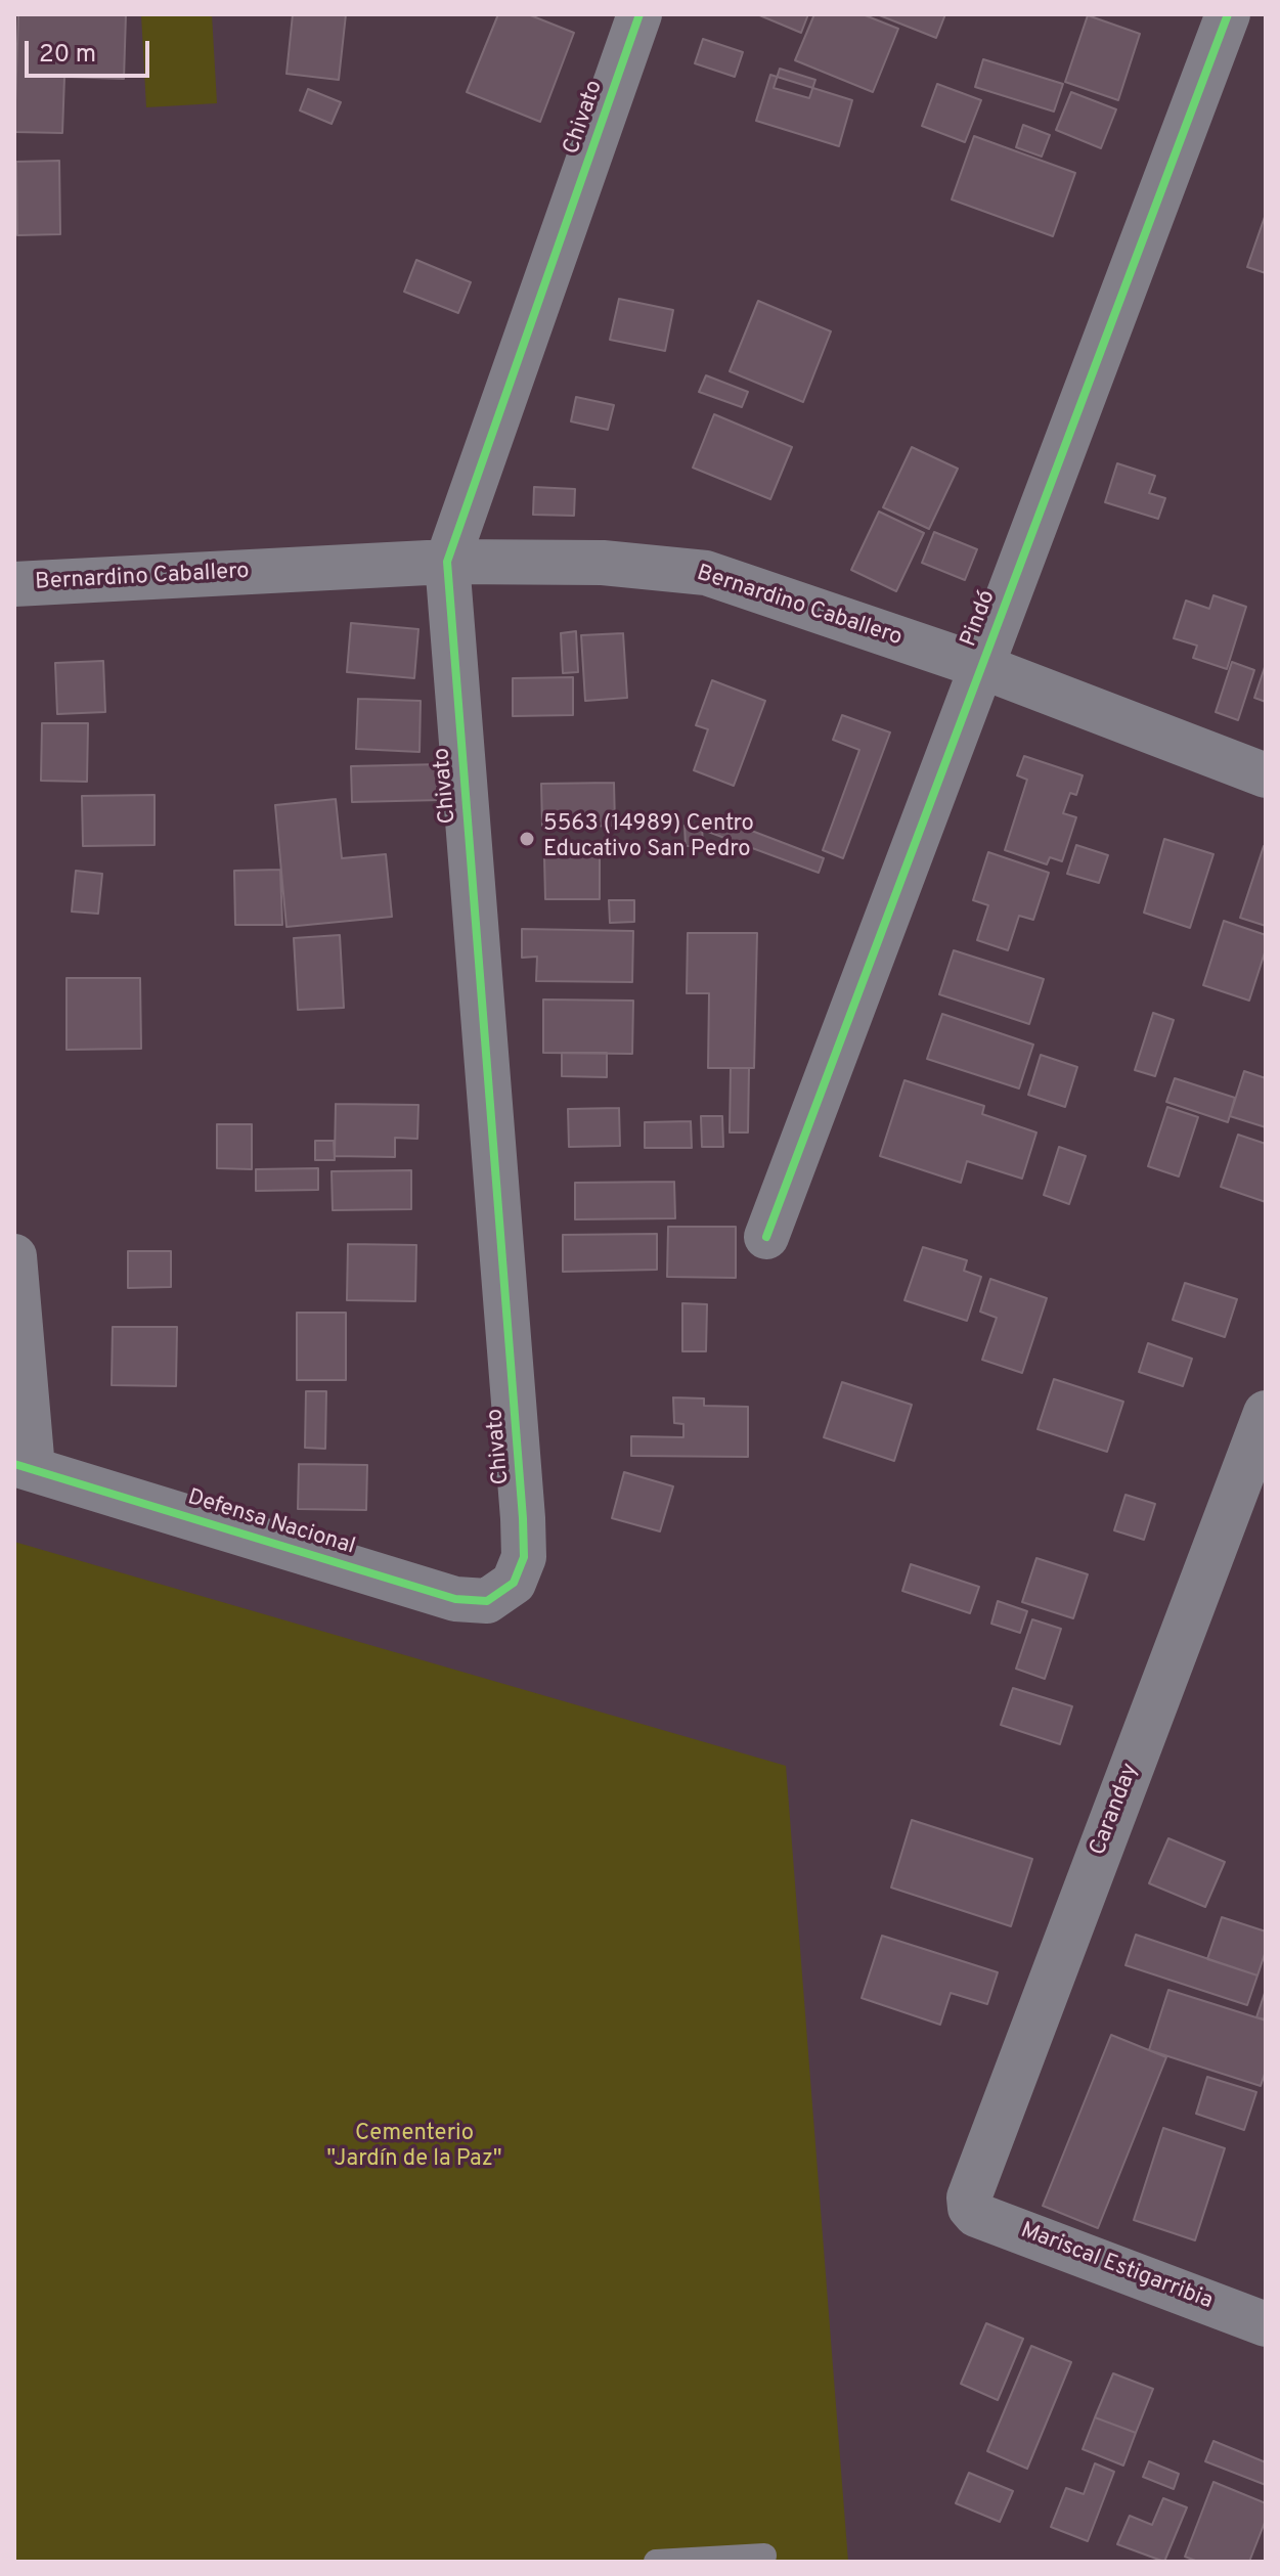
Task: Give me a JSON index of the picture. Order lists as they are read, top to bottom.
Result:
{
  "streets": {
    "street": [
      "Chivato",
      "Bernardino Caballero",
      "Pindó",
      "Defensa Nacional",
      "Caranday",
      "Mariscal Estigarribia"
    ]
  },
  "crossings": [
    ["Chivato", "Bernardino Caballero"],
    ["Chivato", "Defensa Nacional"],
    ["Bernardino Caballero", "Pindó"],
    ["Caranday", "Mariscal Estigarribia"]
  ],
  "parks": ["Cementerio \"Jardín de la Paz\""],
  "places": ["5563 (14989) Centro Educativo San Pedro"],
  "scale_bar": "20 m"
}
